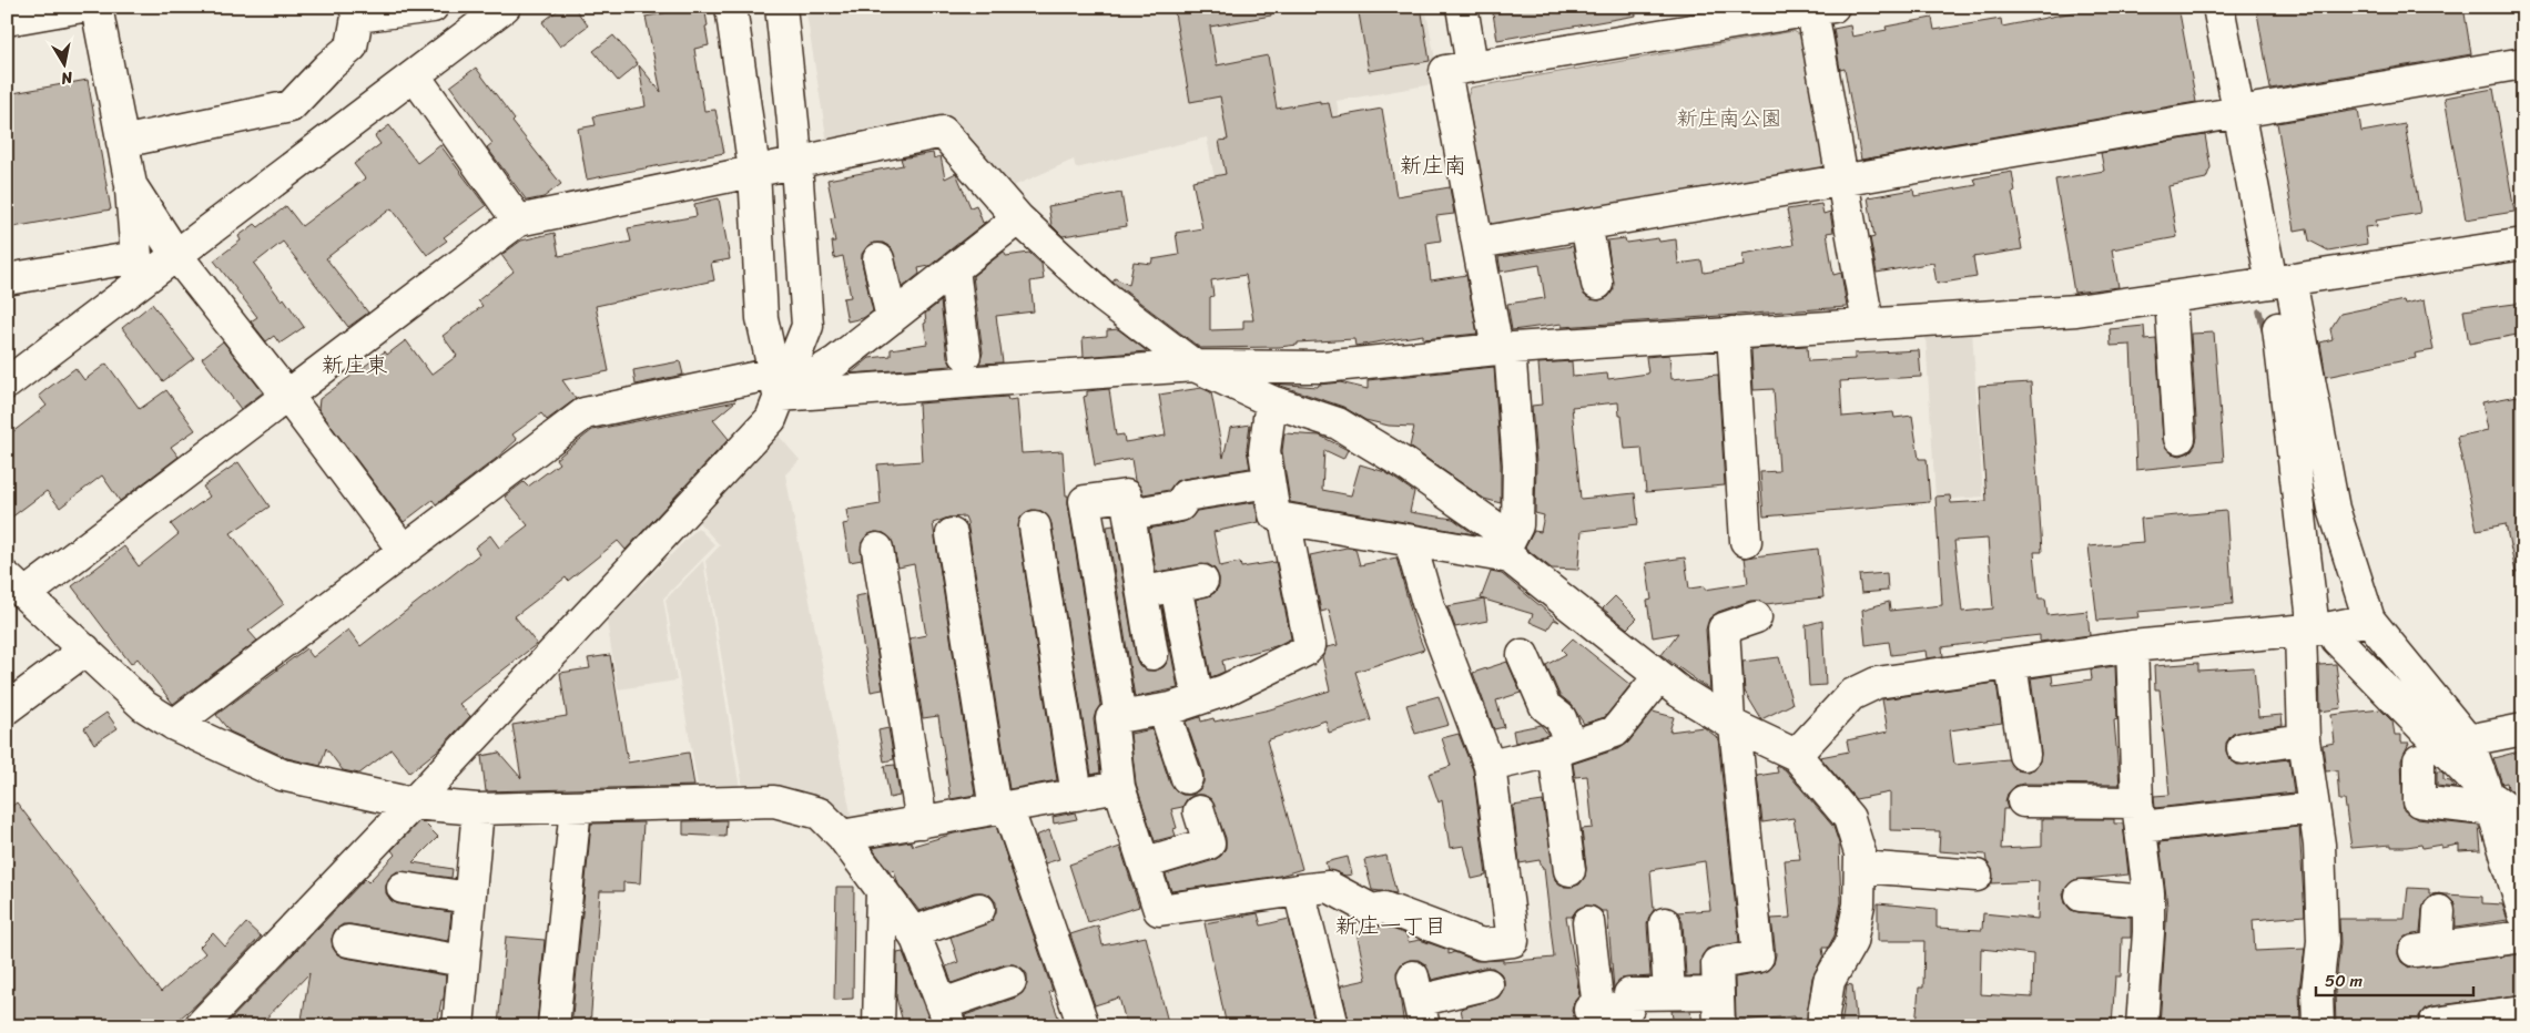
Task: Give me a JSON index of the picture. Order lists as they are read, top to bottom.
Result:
{
  "districts": ["新庄南", "新庄東", "新庄一丁目"],
  "parks": ["新庄南公園"],
  "scale_bar": "50 m",
  "north": "bottom"
}
